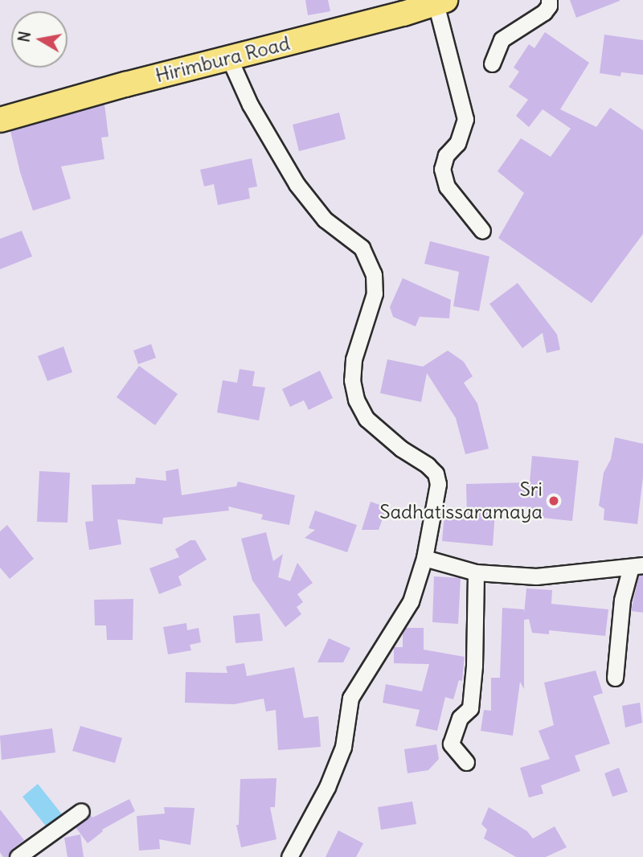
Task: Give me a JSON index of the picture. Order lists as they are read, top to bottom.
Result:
{
  "streets": {
    "main road": ["Hirimbura Road"]
  },
  "places": ["Sri Sadhatissaramaya"],
  "north": "left"
}
